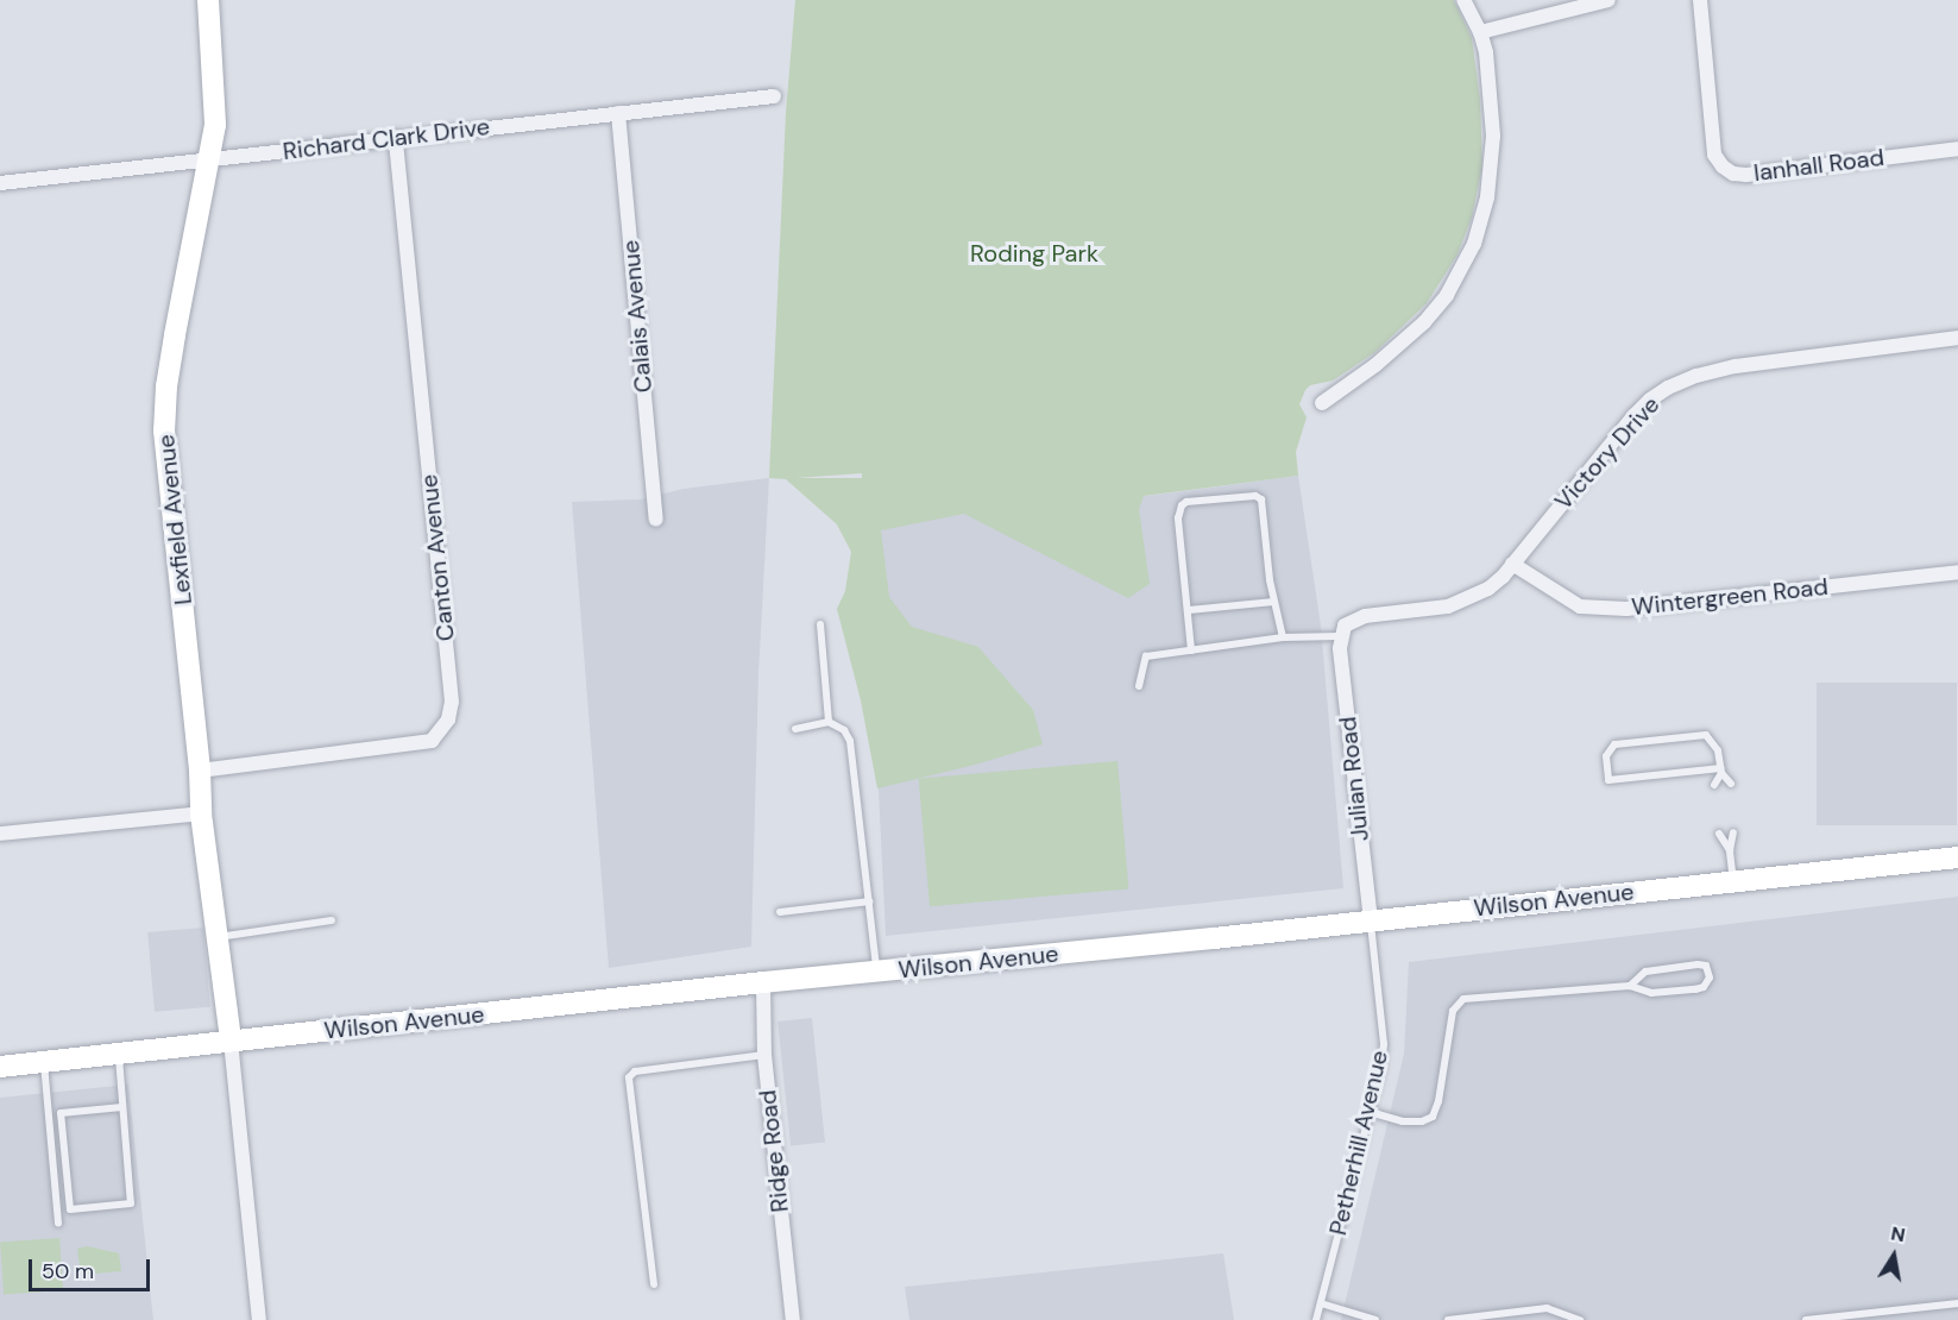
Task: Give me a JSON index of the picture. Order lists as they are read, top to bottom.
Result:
{
  "streets": {
    "main road": ["Lexfield Avenue", "Wilson Avenue"],
    "street": [
      "Richard Clark Drive",
      "Ianhall Road",
      "Calais Avenue",
      "Victory Drive",
      "Canton Avenue",
      "Wintergreen Road",
      "Julian Road",
      "Ridge Road"
    ],
    "lane": ["Petherhill Avenue"]
  },
  "crossings": [
    ["Richard Clark Drive", "Calais Avenue"],
    ["Richard Clark Drive", "Lexfield Avenue"],
    ["Richard Clark Drive", "Canton Avenue"],
    ["Victory Drive", "Wintergreen Road"],
    ["Victory Drive", "Julian Road"],
    ["Lexfield Avenue", "Canton Avenue"],
    ["Lexfield Avenue", "Wilson Avenue"],
    ["Julian Road", "Wilson Avenue"],
    ["Julian Road", "Petherhill Avenue"],
    ["Wilson Avenue", "Petherhill Avenue"],
    ["Wilson Avenue", "Ridge Road"]
  ],
  "parks": ["Roding Park"],
  "scale_bar": "50 m",
  "north": "top"
}
